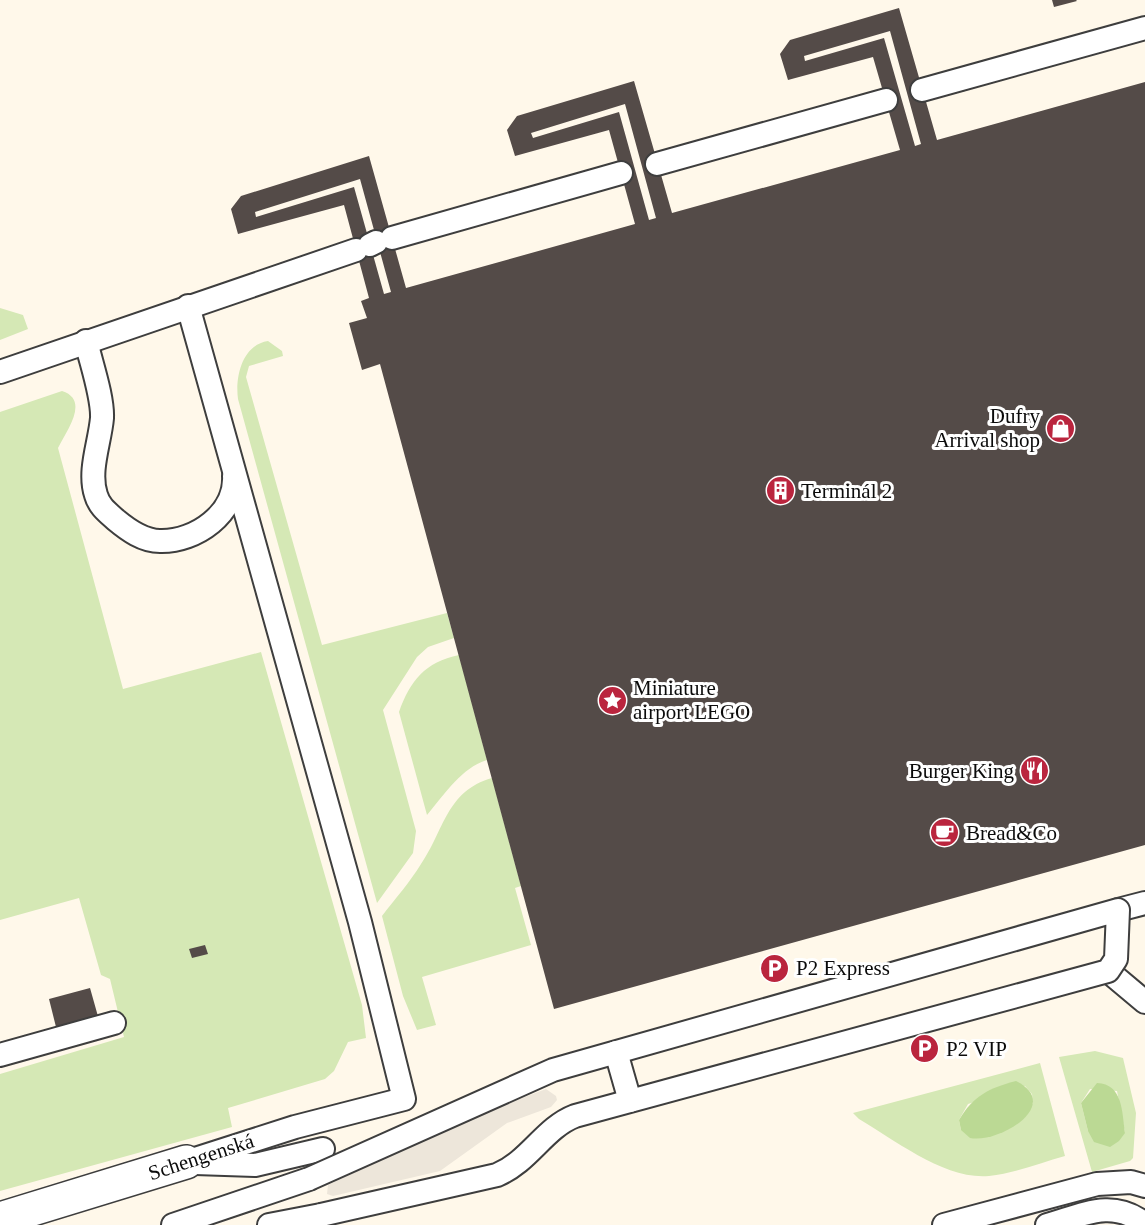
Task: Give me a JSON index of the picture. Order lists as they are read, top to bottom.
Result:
{
  "streets": {
    "street": ["Schengenská"]
  },
  "places": {
    "shop": ["Dufry Arrival shop"],
    "building": ["Terminál 2"],
    "place": ["Miniature airport LEGO"],
    "restaurant": ["Burger King"],
    "cafe": ["Bread&Co"],
    "parking": ["P2 Express", "P2 VIP"]
  }
}
